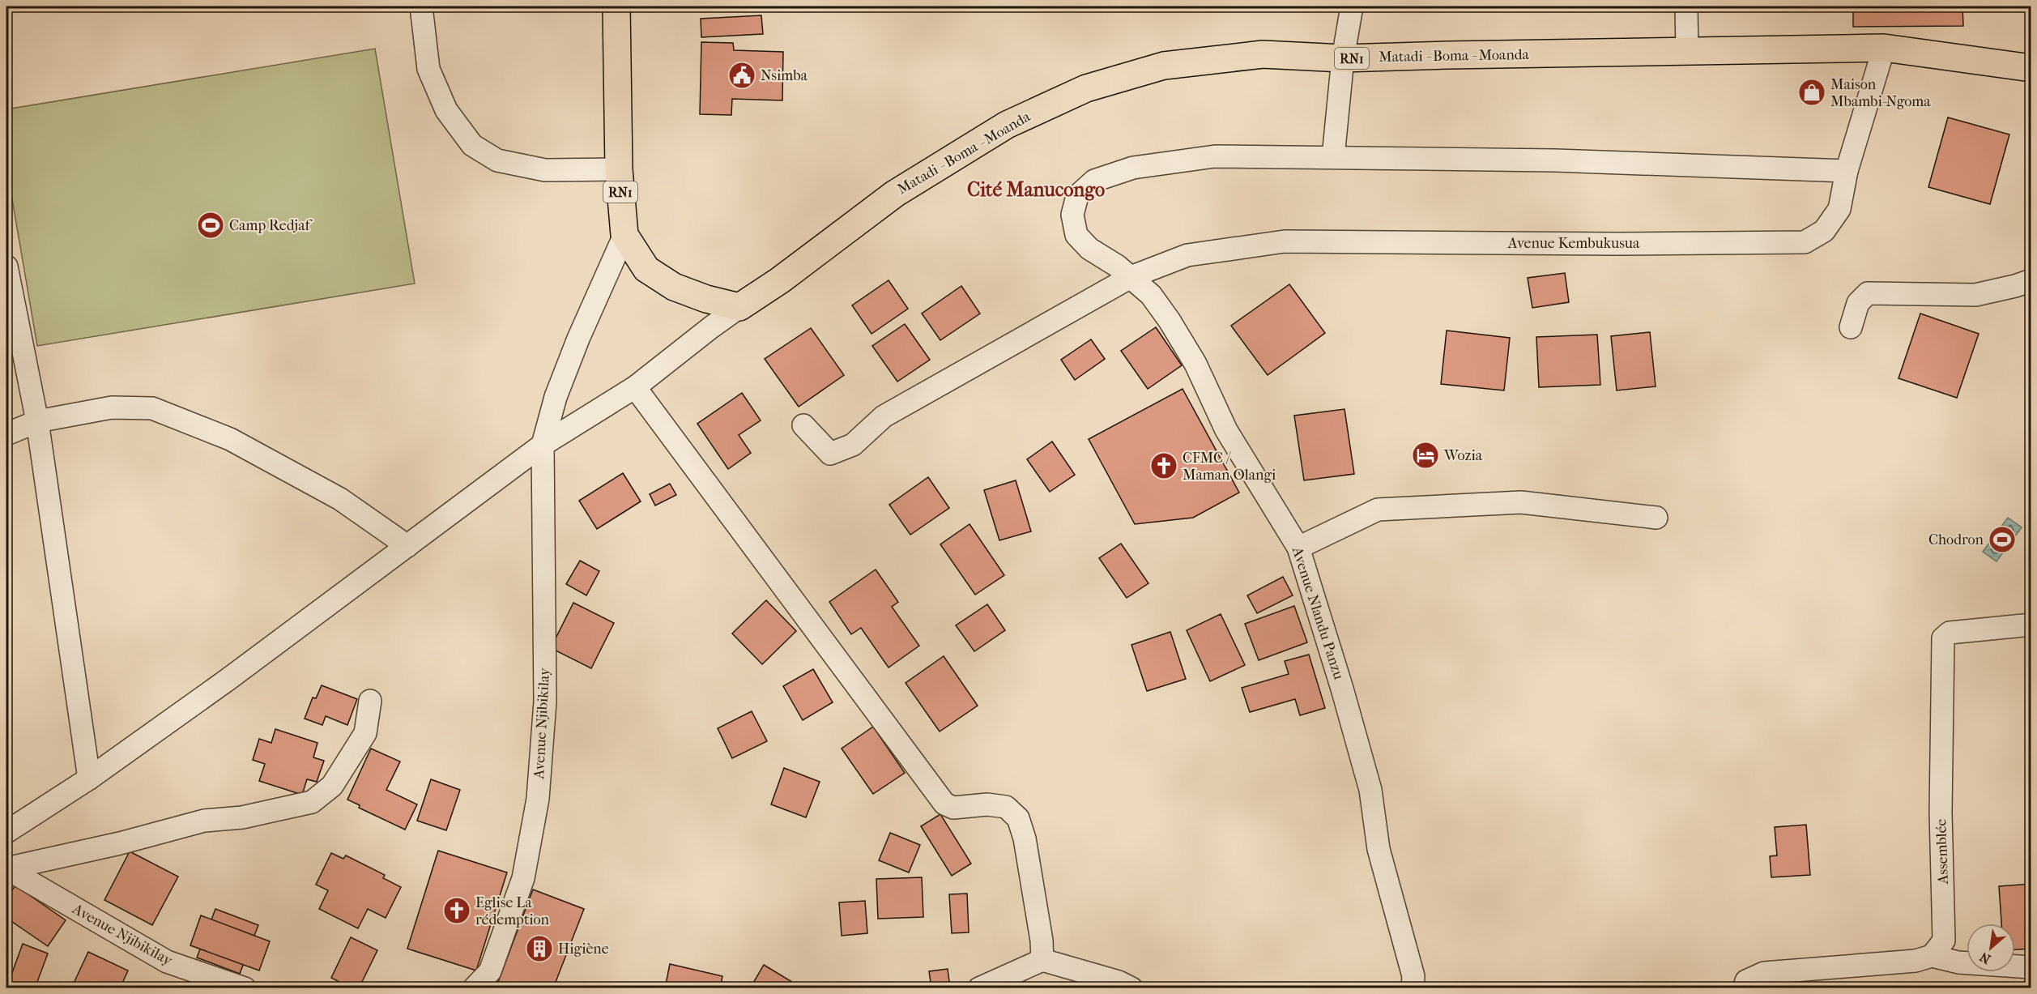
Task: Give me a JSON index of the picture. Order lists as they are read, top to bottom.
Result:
{
  "streets": {
    "highway": ["Matadi - Boma - Moanda", "RN1"],
    "street": [
      "Avenue Kembukusua",
      "Avenue Nlandu Panzu",
      "Avenue Njibikilay",
      "Assemblée"
    ]
  },
  "crossings": [
    ["Matadi - Boma - Moanda", "RN1"],
    ["Matadi - Boma - Moanda", "Avenue Kembukusua"],
    ["RN1", "Avenue Njibikilay"],
    ["Avenue Kembukusua", "Avenue Nlandu Panzu"]
  ],
  "districts": ["Cité Manucongo"],
  "places": {
    "public building": ["Nsimba"],
    "shop": ["Maison Mbambi-Ngoma"],
    "sports": ["Camp Redjaf", "Chodron"],
    "hotel": ["Wozia"],
    "church": ["CFMC / Maman Olangi", "Eglise La rédemption"],
    "building": ["Higiène"]
  },
  "north": "bottom left"
}
